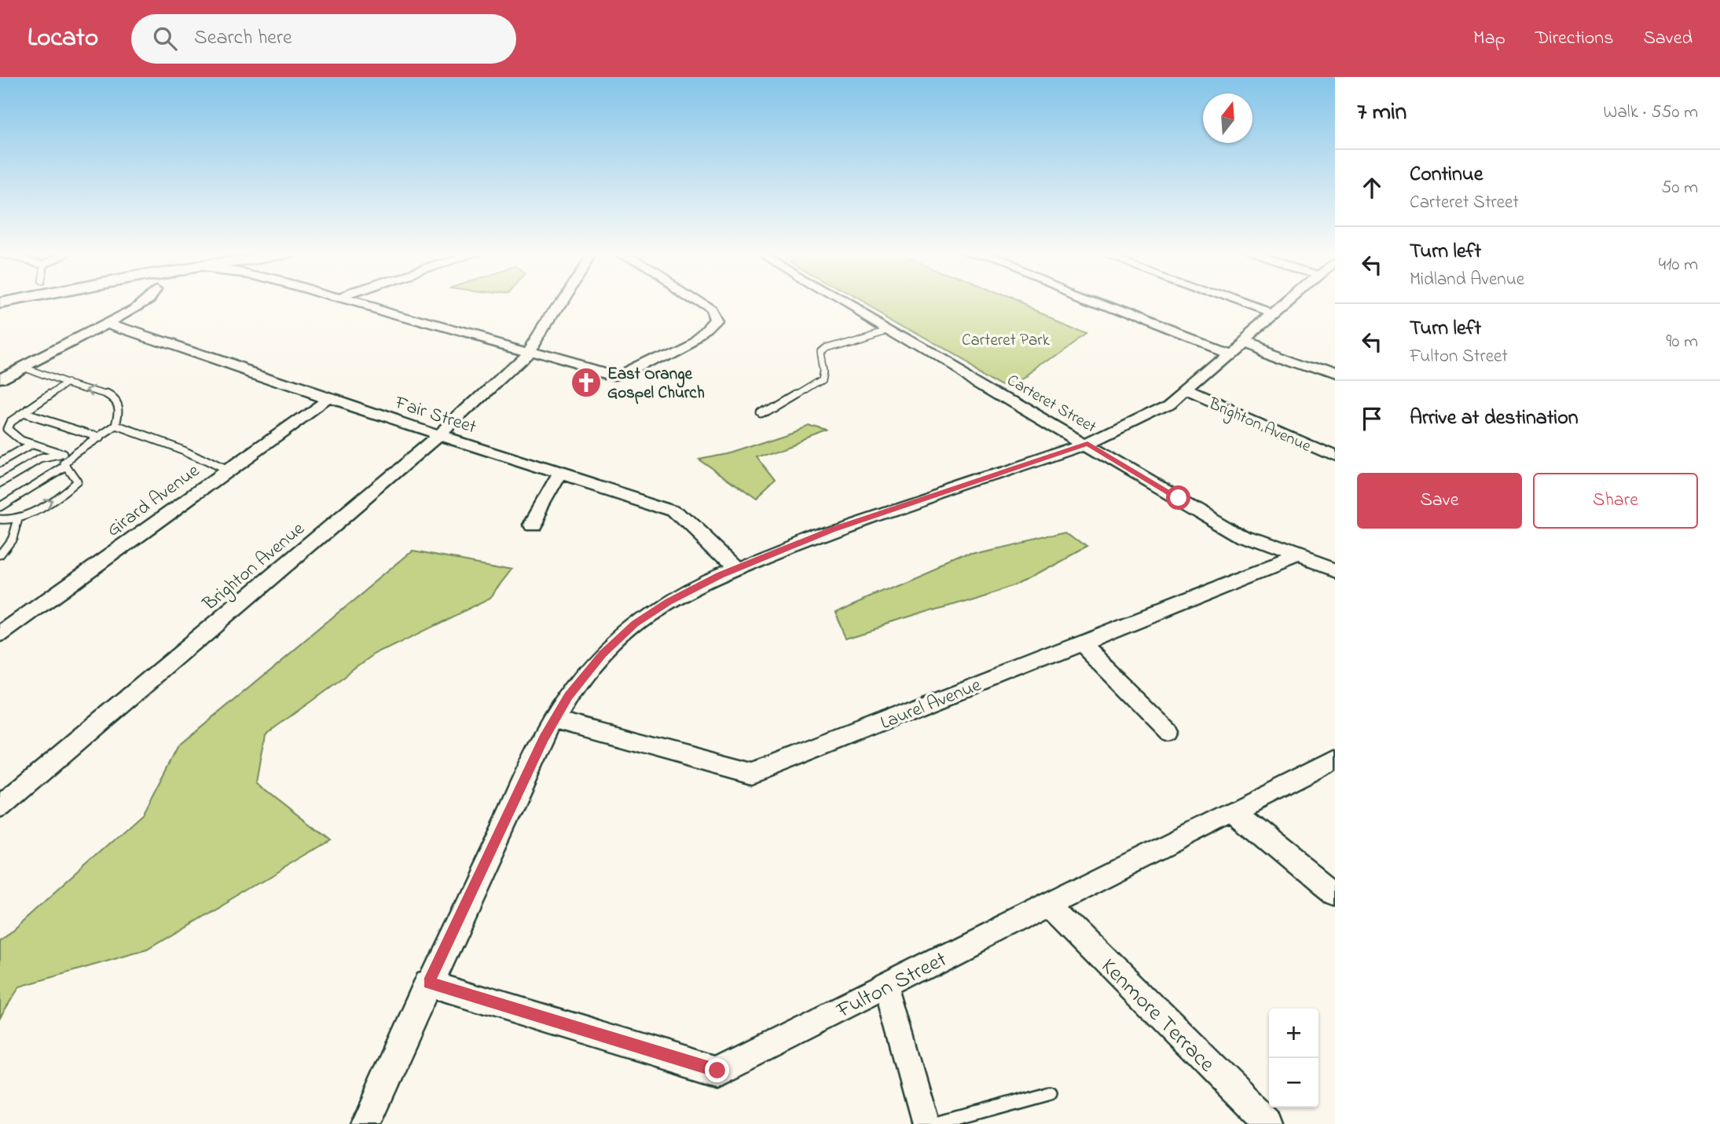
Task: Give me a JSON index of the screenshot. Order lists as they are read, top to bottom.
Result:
{
  "streets": {
    "street": [
      "Carteret Street",
      "Fair Street",
      "Brighton Avenue",
      "Girard Avenue",
      "Laurel Avenue",
      "Fulton Street",
      "Kenmore Terrace"
    ]
  },
  "crossings": [
    ["Carteret Street", "Laurel Avenue"],
    ["Fair Street", "Brighton Avenue"],
    ["Fair Street", "Girard Avenue"],
    ["Fulton Street", "Kenmore Terrace"]
  ],
  "parks": ["Carteret Park"],
  "places": {
    "church": ["East Orange Gospel Church"]
  },
  "north": "top",
  "page": {
    "header": "Locato",
    "search": "Search here",
    "nav": ["Map", "Directions", "Saved"],
    "heading": ["7 min", "Walk · 550 m"],
    "list": [
      ["Continue", "Carteret Street", "50 m"],
      ["Turn left", "Midland Avenue", "410 m"],
      ["Turn left", "Fulton Street", "90 m"],
      "Arrive at destination"
    ],
    "buttons": ["Save", "Share"],
    "map_buttons": ["+", "−"]
  }
}
